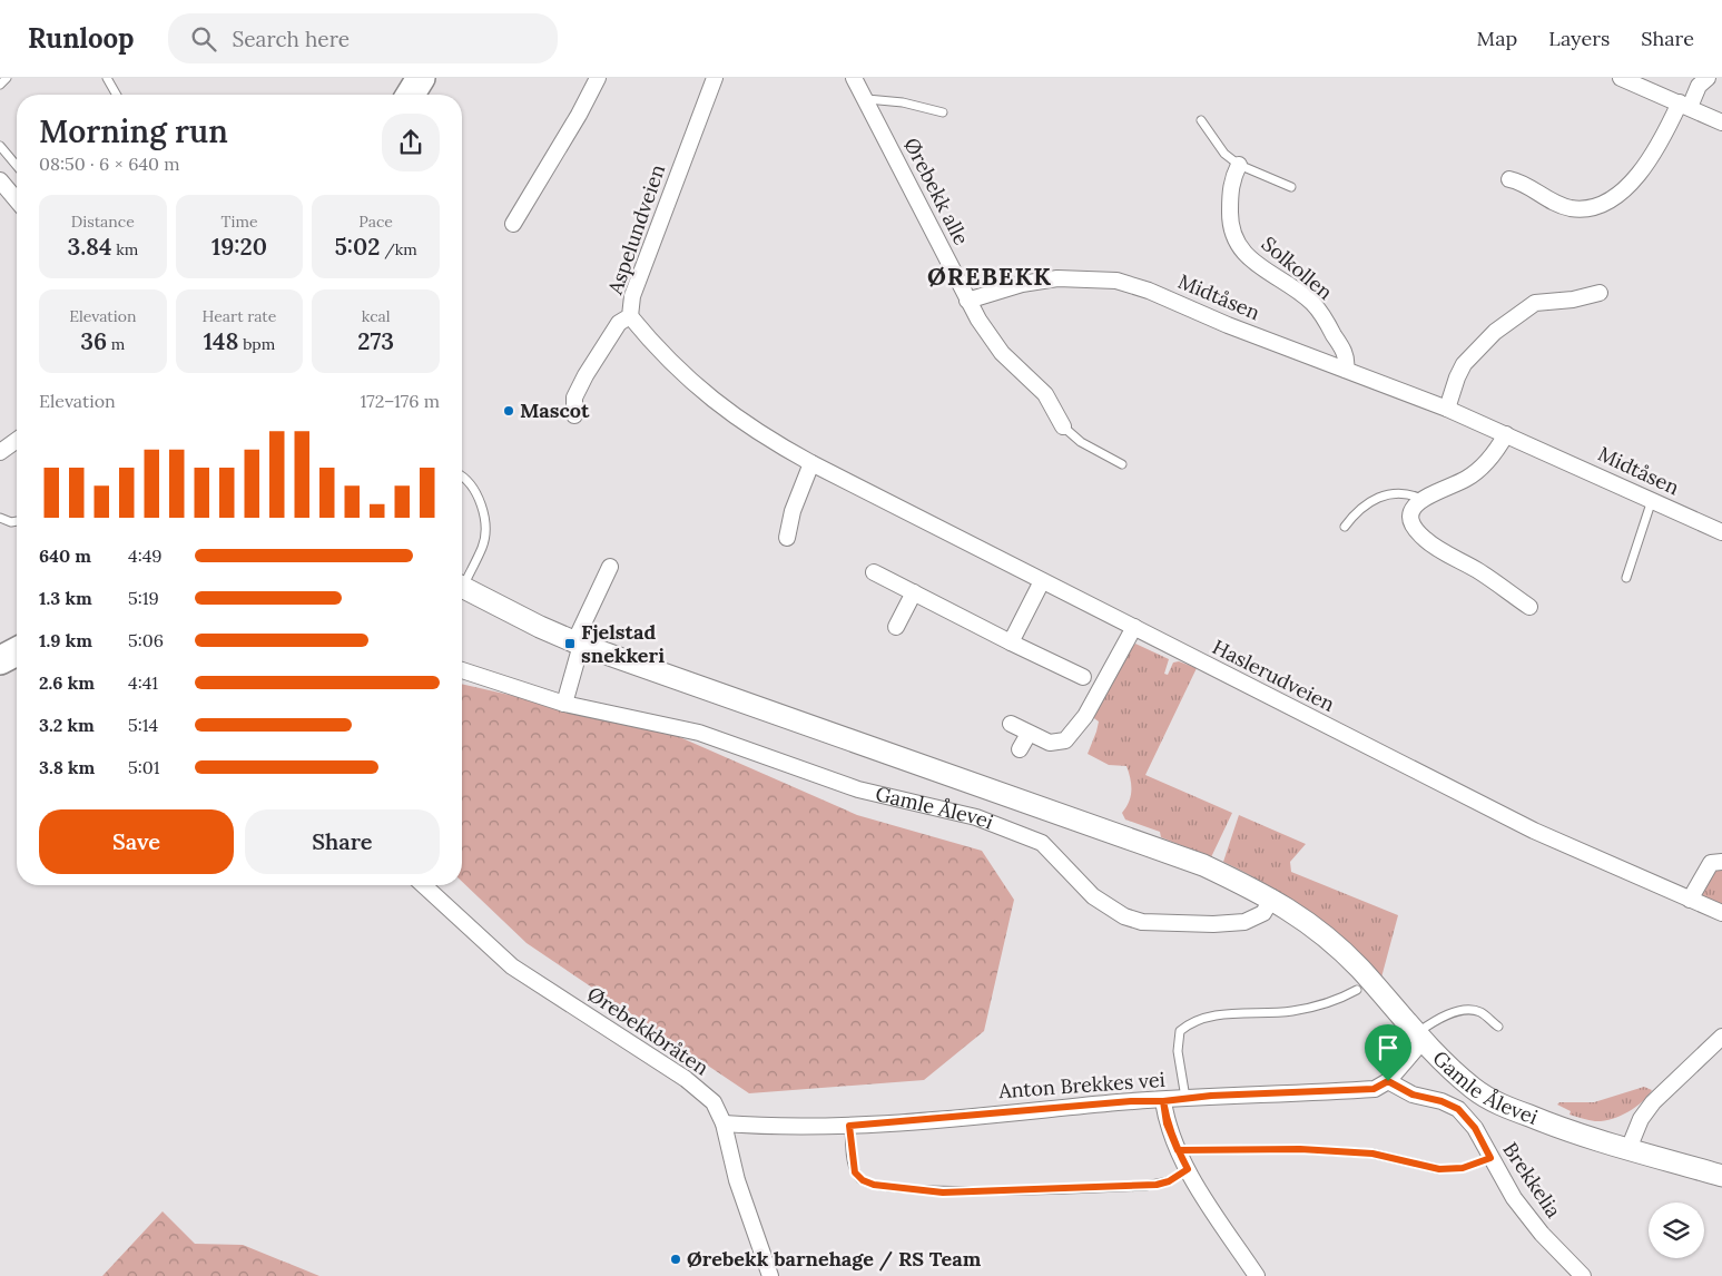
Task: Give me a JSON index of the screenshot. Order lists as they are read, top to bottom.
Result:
{
  "streets": {
    "main road": ["Gamle Ålevei"],
    "street": [
      "Ørebekk alle",
      "Aspelundveien",
      "Solkollen",
      "Midtåsen",
      "Haslerudveien",
      "Ørebekkbråten",
      "Anton Brekkes vei",
      "Brekkelia"
    ]
  },
  "crossings": [
    ["Ørebekk alle", "Midtåsen"],
    ["Aspelundveien", "Haslerudveien"],
    ["Solkollen", "Midtåsen"],
    ["Ørebekkbråten", "Anton Brekkes vei"],
    ["Anton Brekkes vei", "Brekkelia"]
  ],
  "districts": ["ØREBEKK"],
  "places": {
    "other": ["Mascot", "Ørebekk barnehage / RS Team"],
    "transit": ["Fjelstad snekkeri"]
  },
  "page": {
    "header": "Runloop",
    "search": "Search here",
    "nav": ["Map", "Layers", "Share"],
    "heading": ["Morning run", "08:50 · 6 × 640 m"],
    "stats": [
      ["Distance", "3.84 km"],
      ["Time", "19:20"],
      ["Pace", "5:02 /km"],
      ["Elevation", "36 m"],
      ["Heart rate", "148 bpm"],
      ["kcal", "273"]
    ],
    "chart": ["Elevation", "172–176 m"],
    "list": [
      {
        "name": "640 m",
        "note": "4:49"
      },
      {
        "name": "1.3 km",
        "note": "5:19"
      },
      {
        "name": "1.9 km",
        "note": "5:06"
      },
      {
        "name": "2.6 km",
        "note": "4:41"
      },
      {
        "name": "3.2 km",
        "note": "5:14"
      },
      {
        "name": "3.8 km",
        "note": "5:01"
      }
    ],
    "buttons": ["Save", "Share"]
  }
}
